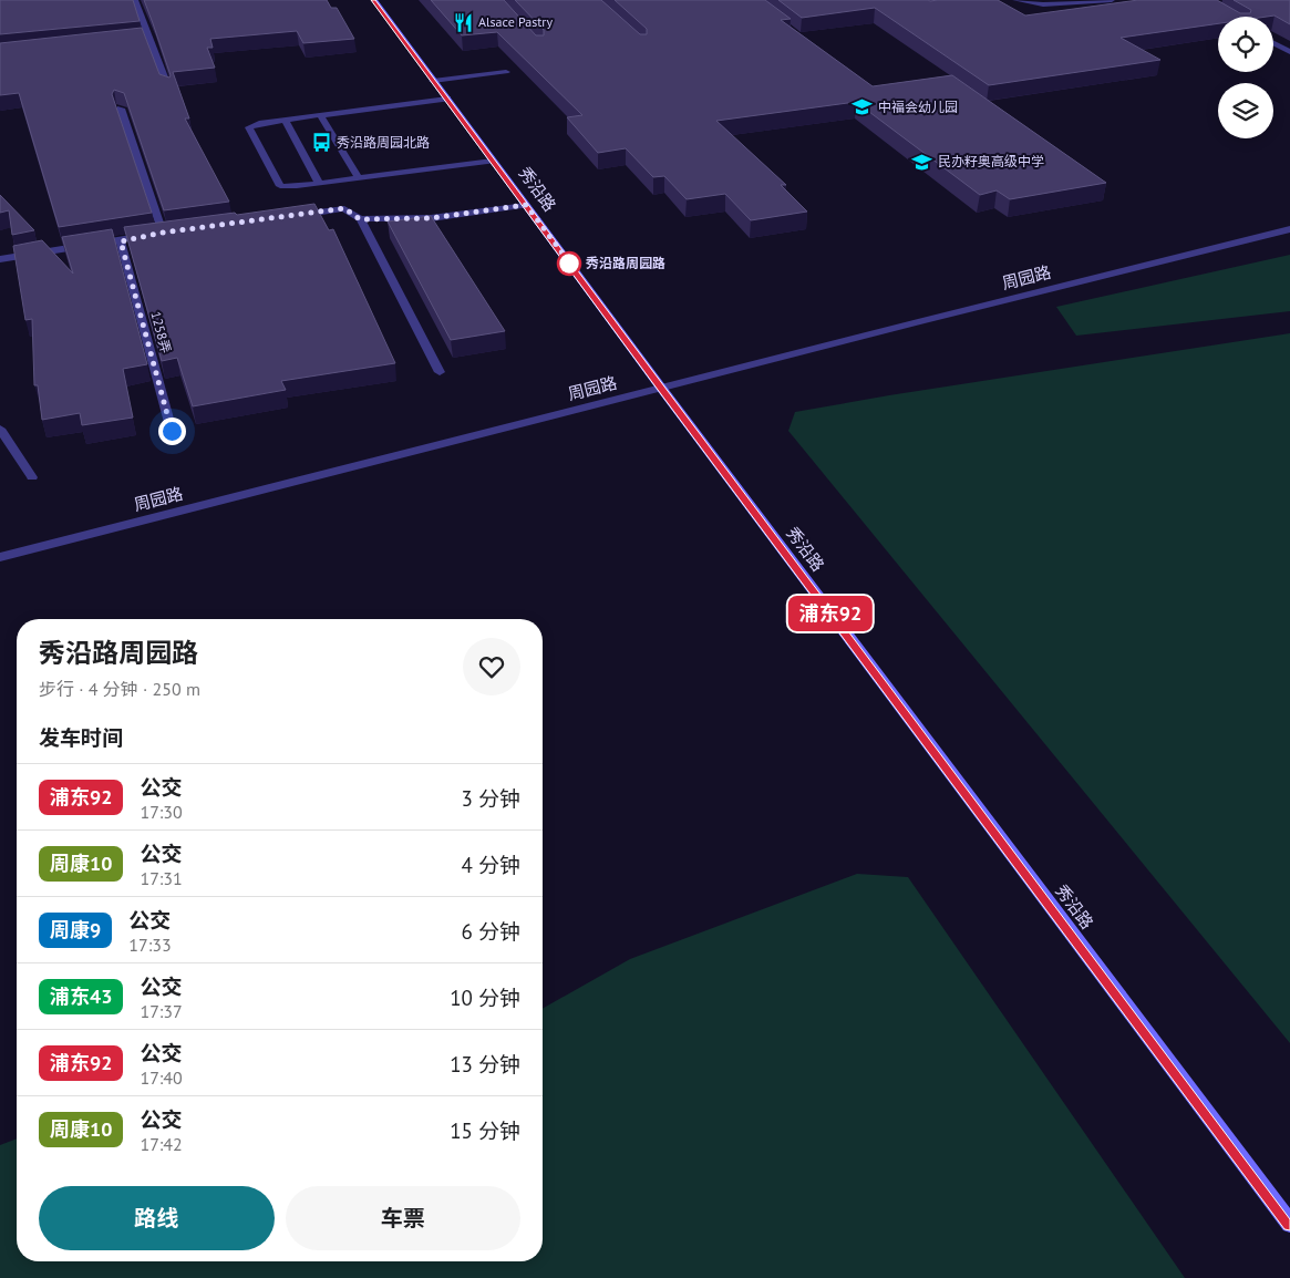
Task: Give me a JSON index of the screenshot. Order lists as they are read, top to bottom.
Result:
{
  "streets": {
    "main road": ["秀沿路"],
    "street": ["周园路", "1258弄"]
  },
  "crossings": [
    ["秀沿路", "周园路"]
  ],
  "places": {
    "restaurant": ["Alsace Pastry"],
    "school or university": ["中福会幼儿园", "民办籽奥高级中学"],
    "bus stop": ["秀沿路周园北路"],
    "other": ["秀沿路周园路"]
  },
  "lines": ["bus line 浦东92"],
  "page": {
    "on_map": "浦东92",
    "heading": [
      ["秀沿路周园路", "步行 · 4 分钟 · 250 m"],
      "发车时间"
    ],
    "list": [
      {
        "mark": "浦东92",
        "name": "公交",
        "note": "17:30",
        "value": "3 分钟"
      },
      {
        "mark": "周康10",
        "name": "公交",
        "note": "17:31",
        "value": "4 分钟"
      },
      {
        "mark": "周康9",
        "name": "公交",
        "note": "17:33",
        "value": "6 分钟"
      },
      {
        "mark": "浦东43",
        "name": "公交",
        "note": "17:37",
        "value": "10 分钟"
      },
      {
        "mark": "浦东92",
        "name": "公交",
        "note": "17:40",
        "value": "13 分钟"
      },
      {
        "mark": "周康10",
        "name": "公交",
        "note": "17:42",
        "value": "15 分钟"
      }
    ],
    "buttons": ["路线", "车票"]
  }
}
